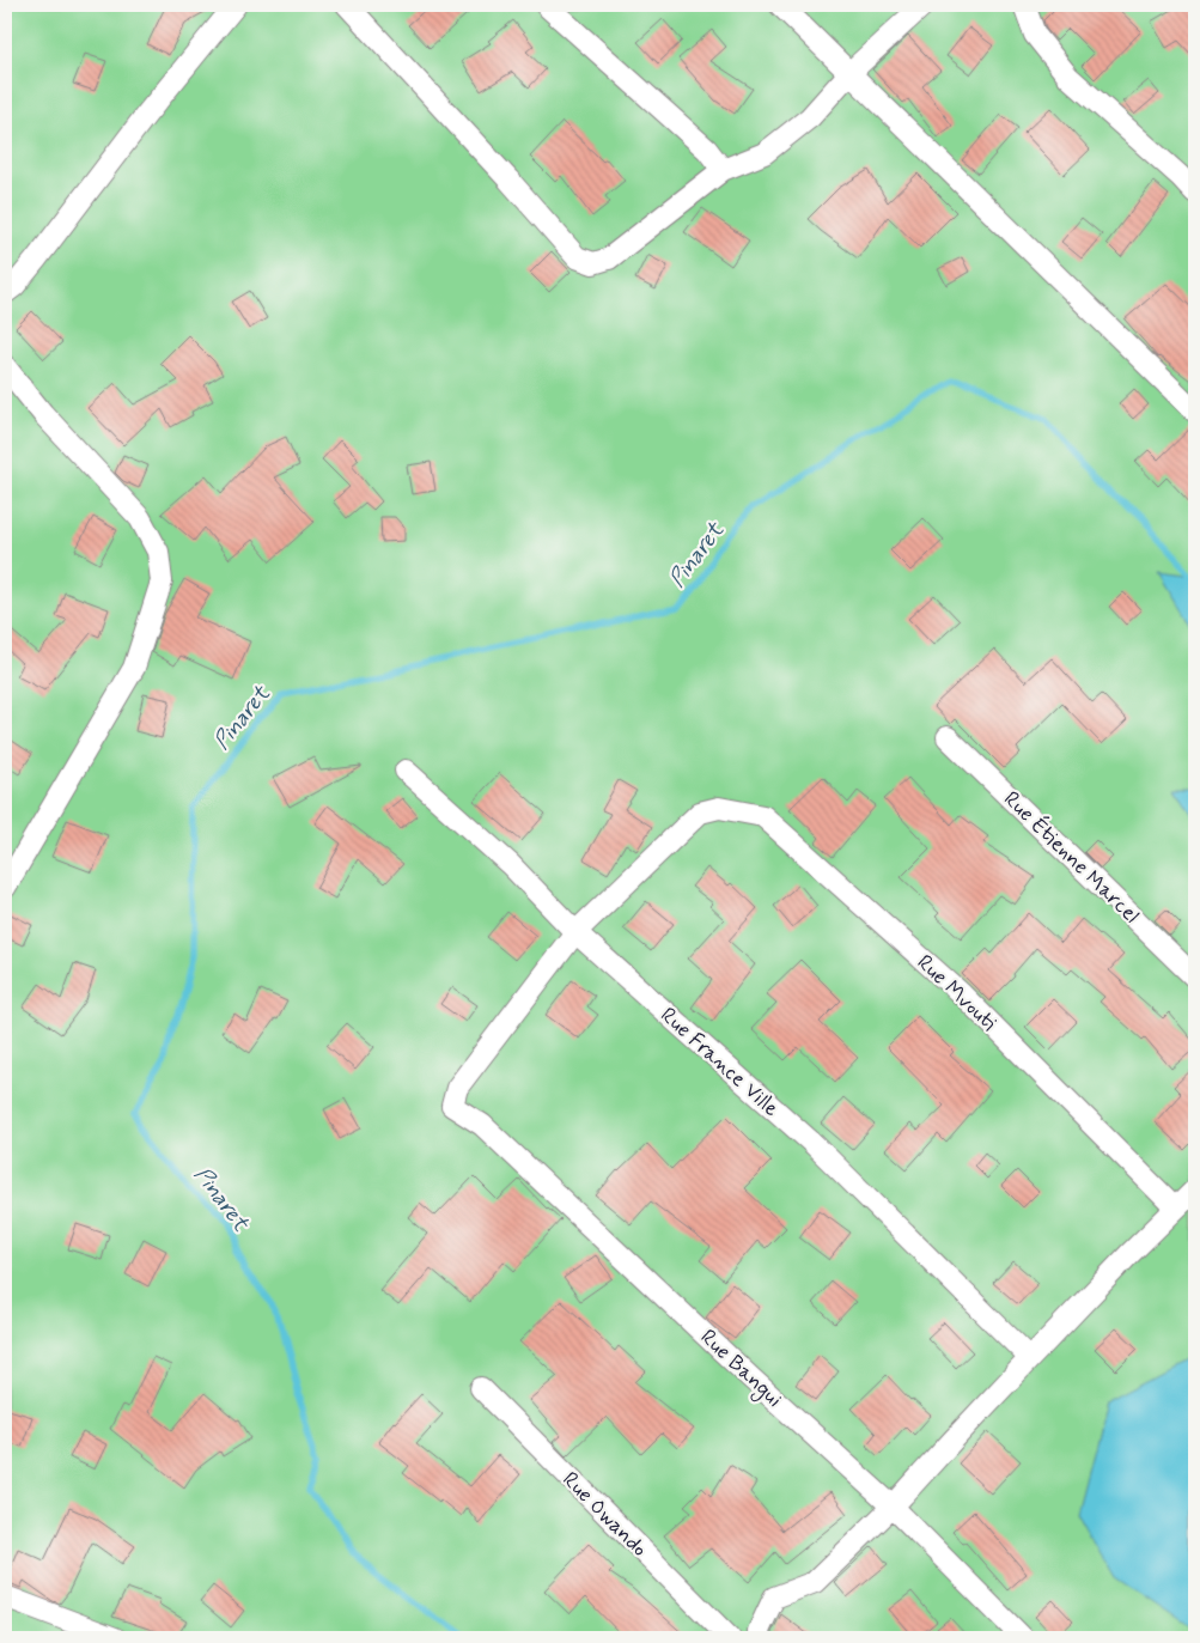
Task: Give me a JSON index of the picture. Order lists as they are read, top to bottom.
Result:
{
  "streets": {
    "street": [
      "Rue Étienne Marcel",
      "Rue Mvouti",
      "Rue France Ville",
      "Rue Bangui",
      "Rue Owando"
    ]
  },
  "crossings": [
    ["Rue Mvouti", "Rue France Ville"],
    ["Rue Mvouti", "Rue Bangui"],
    ["Rue France Ville", "Rue Bangui"]
  ],
  "water": ["Pinaret"]
}
